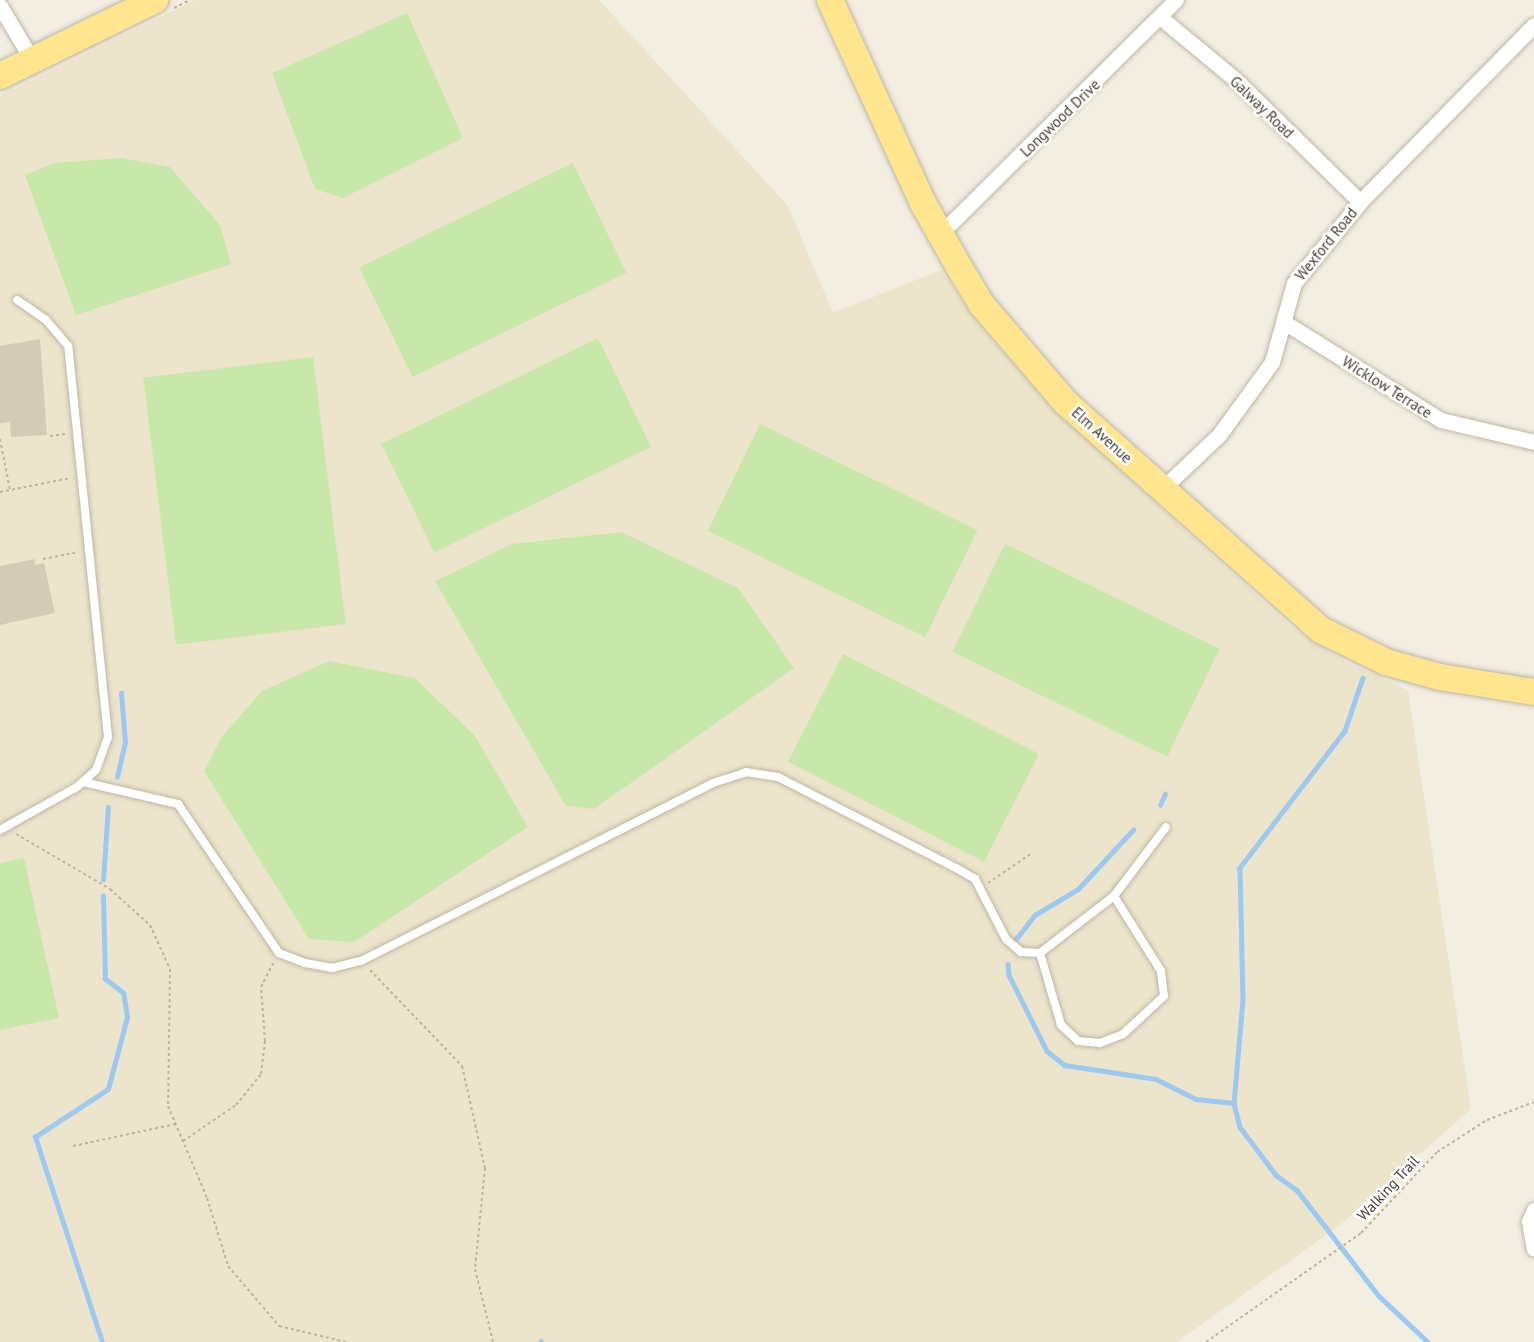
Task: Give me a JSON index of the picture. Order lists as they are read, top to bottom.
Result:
{
  "streets": {
    "main road": ["Elm Avenue"],
    "street": [
      "Galway Road",
      "Longwood Drive",
      "Wexford Road",
      "Wicklow Terrace"
    ],
    "path": ["Walking Trail"]
  },
  "crossings": [
    ["Galway Road", "Longwood Drive"],
    ["Galway Road", "Wexford Road"],
    ["Longwood Drive", "Elm Avenue"],
    ["Wexford Road", "Wicklow Terrace"],
    ["Wexford Road", "Elm Avenue"]
  ]
}
